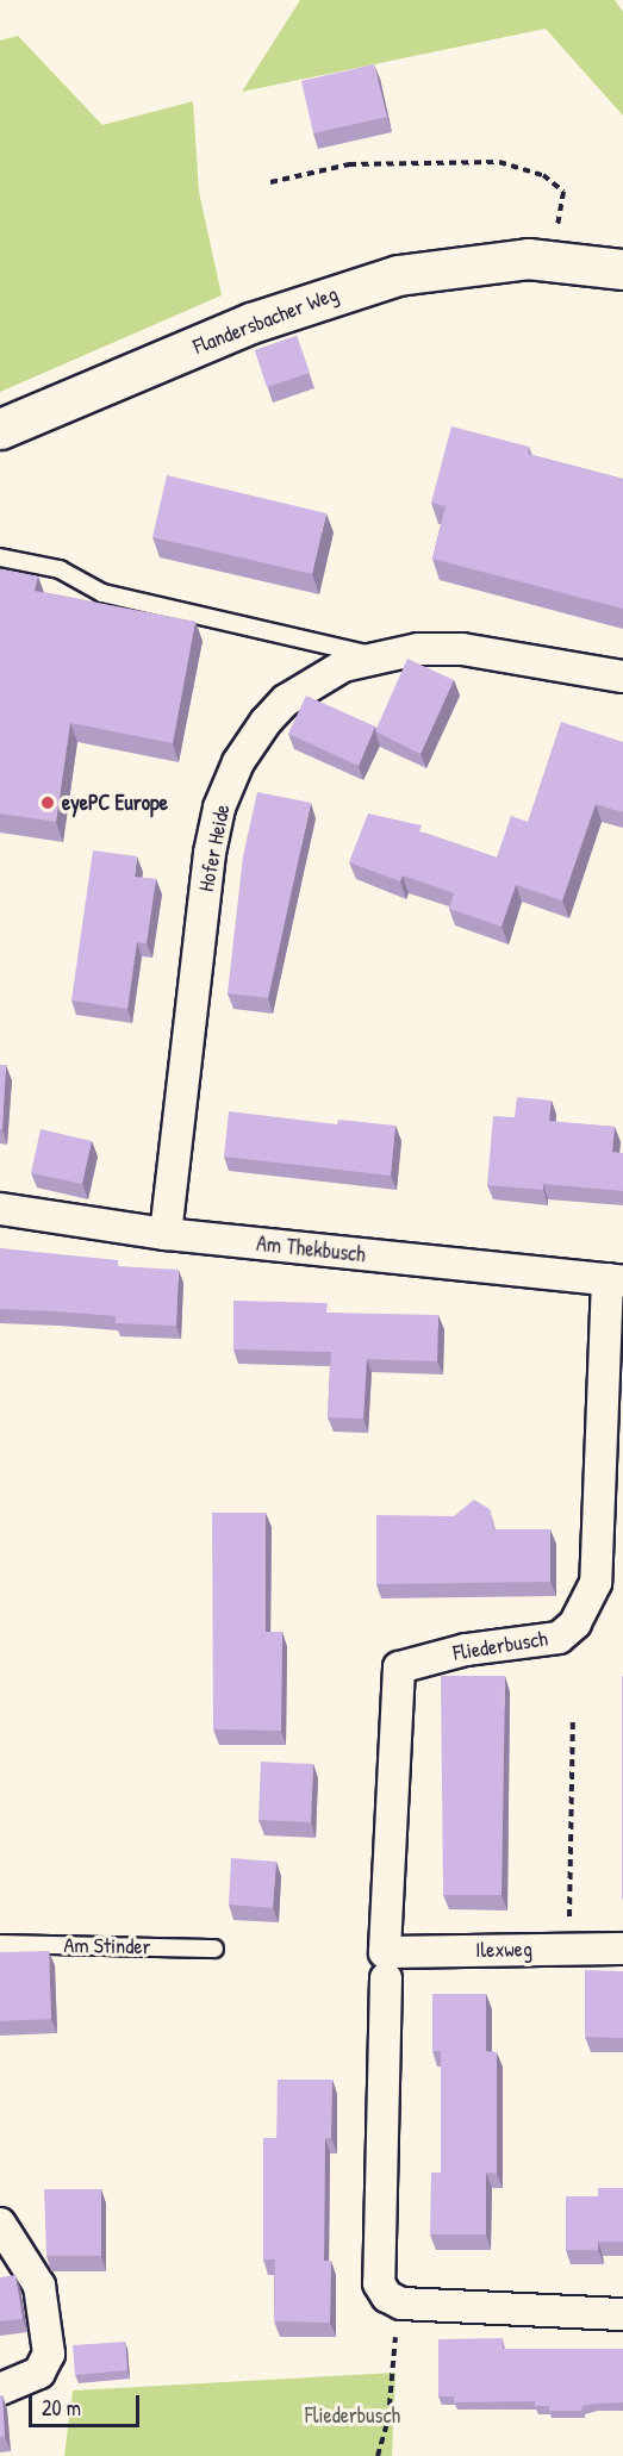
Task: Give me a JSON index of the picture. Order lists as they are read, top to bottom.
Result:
{
  "streets": {
    "main road": ["Flandersbacher Weg"],
    "street": [
      "Hofer Heide",
      "Am Thekbusch",
      "Fliederbusch",
      "Ilexweg"
    ],
    "lane": ["Am Stinder"]
  },
  "crossings": [
    ["Hofer Heide", "Am Thekbusch"],
    ["Am Thekbusch", "Fliederbusch"],
    ["Fliederbusch", "Ilexweg"]
  ],
  "parks": ["Fliederbusch"],
  "places": ["eyePC Europe"],
  "scale_bar": "20 m"
}
